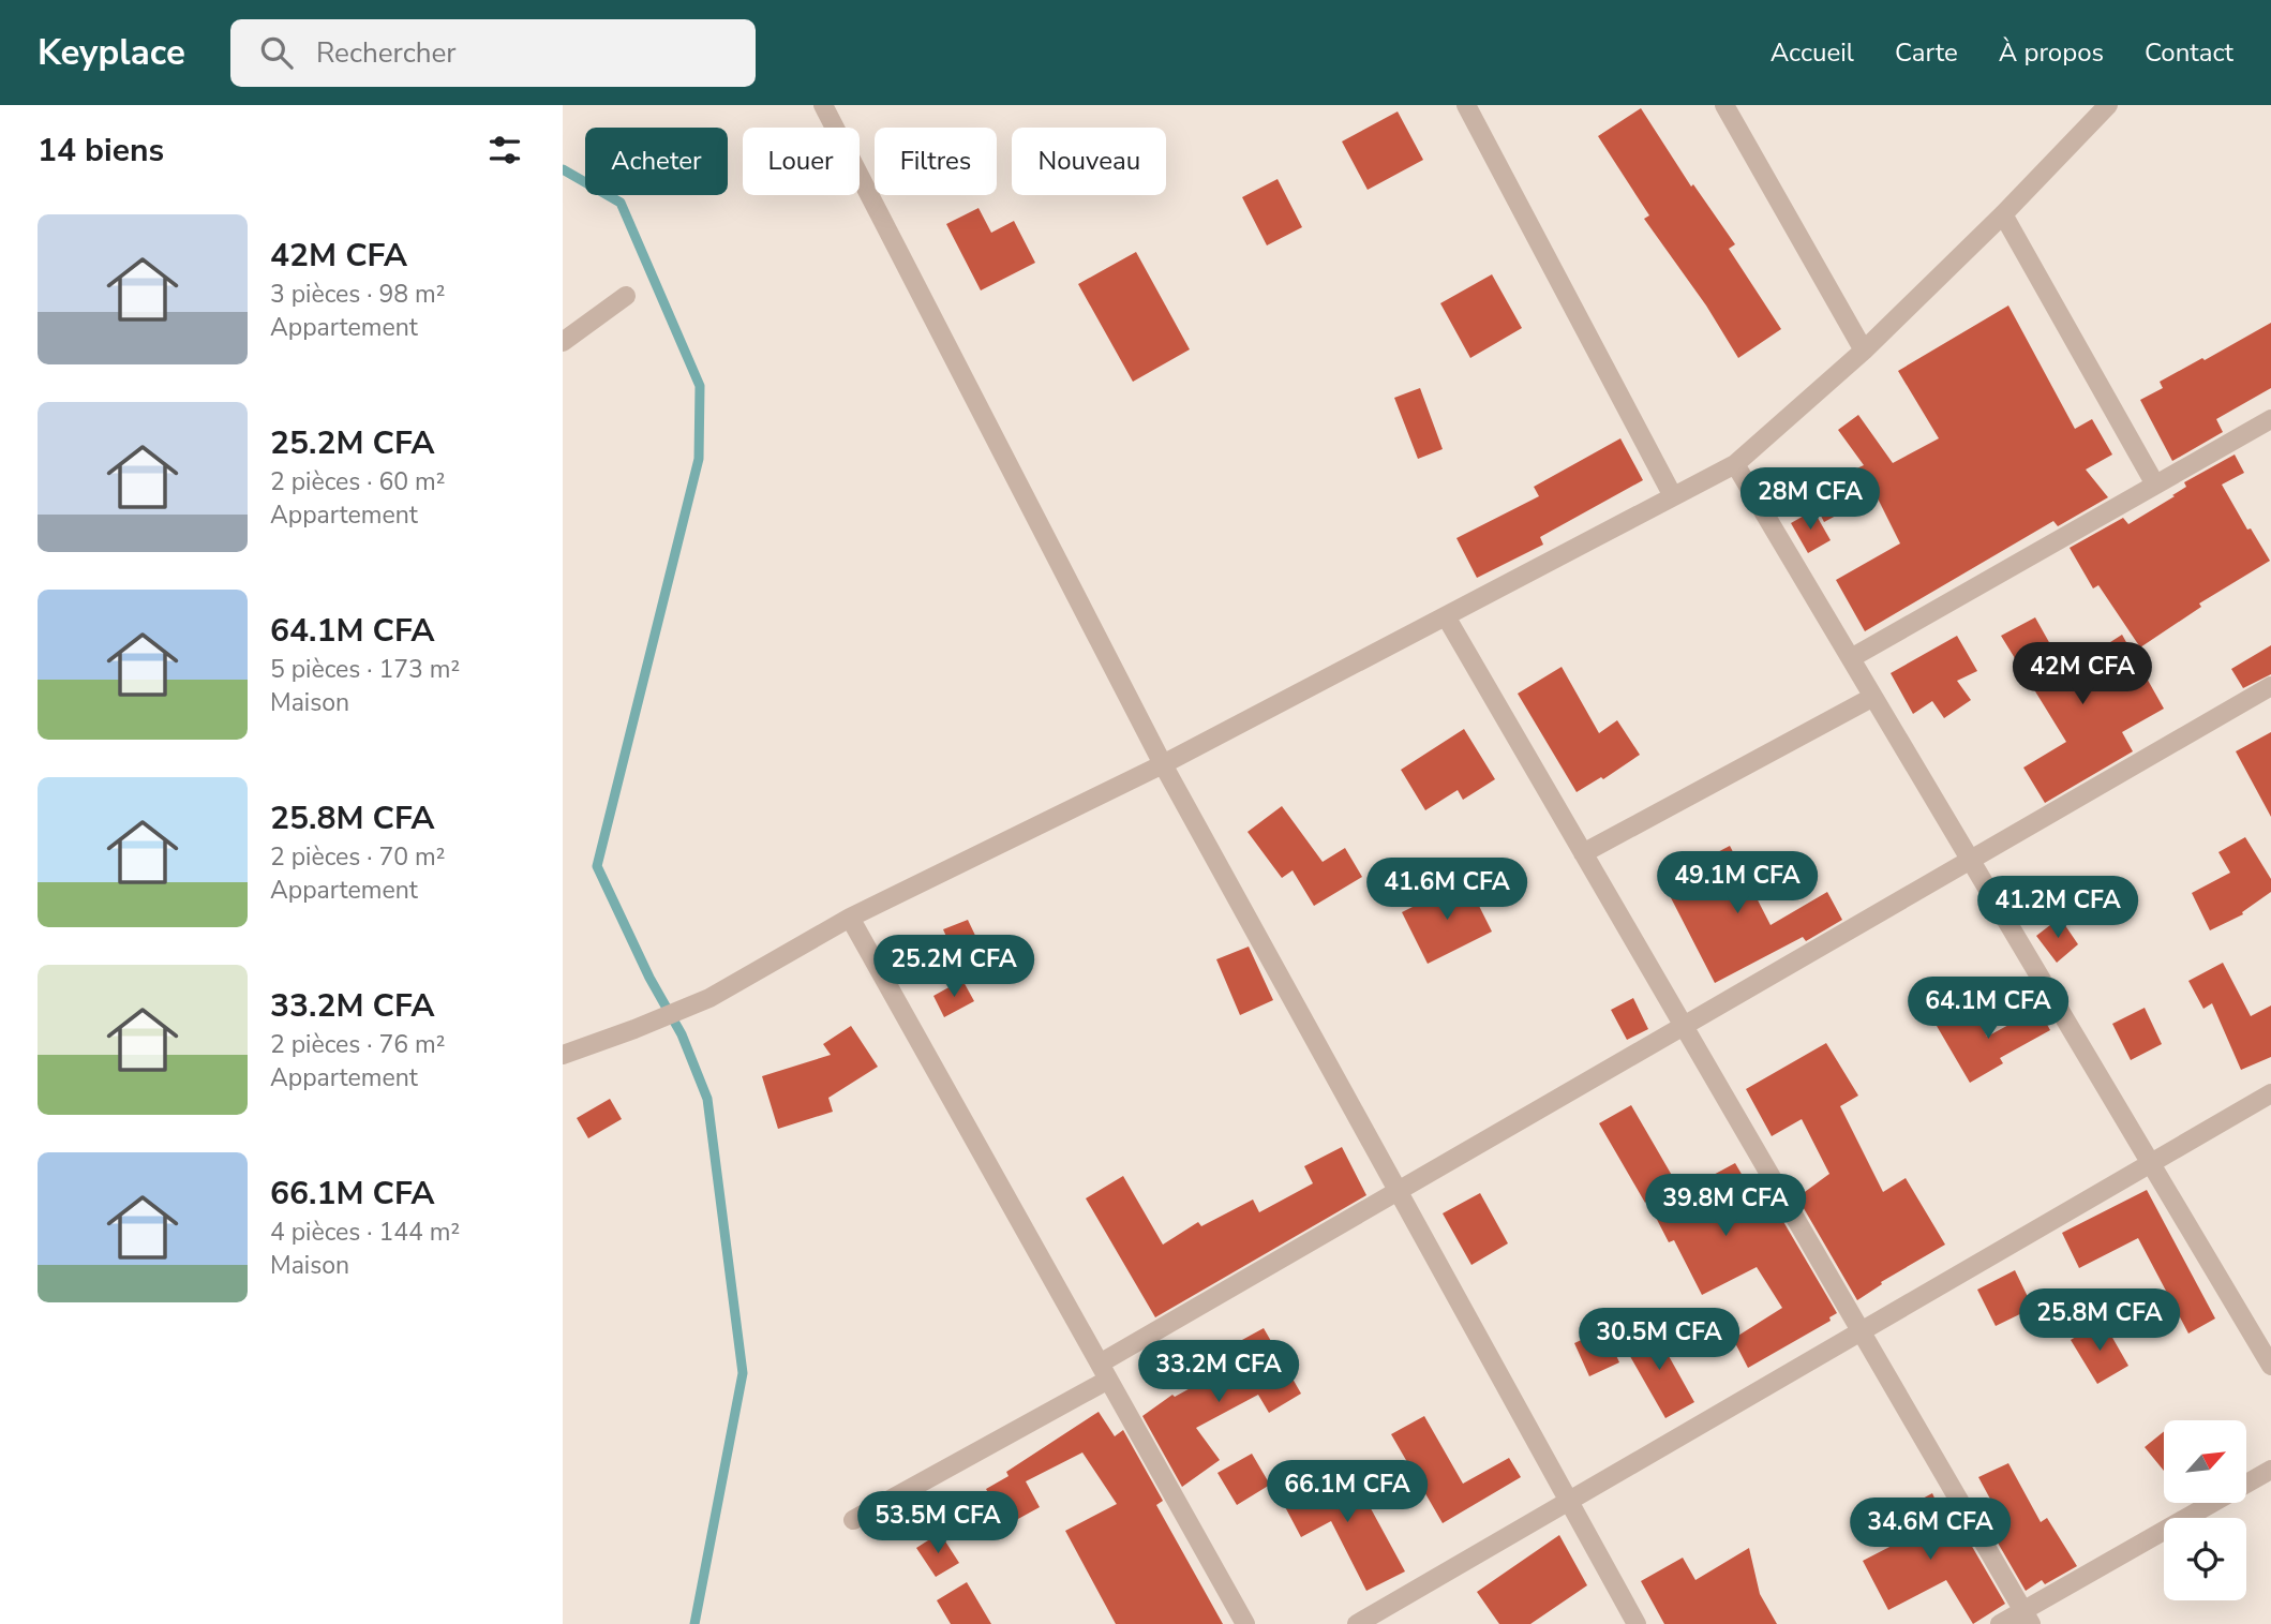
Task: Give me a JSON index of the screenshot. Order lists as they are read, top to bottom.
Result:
{
  "north": "top right",
  "page": {
    "header": "Keyplace",
    "search": "Rechercher",
    "nav": [
      "Accueil",
      "Carte",
      "À propos",
      "Contact"
    ],
    "heading": "14 biens",
    "chip": [
      "Acheter",
      "Louer",
      "Filtres",
      "Nouveau"
    ],
    "list": [
      {
        "name": "42M CFA",
        "note": "3 pièces · 98 m² · Appartement"
      },
      {
        "name": "25.2M CFA",
        "note": "2 pièces · 60 m² · Appartement"
      },
      {
        "name": "64.1M CFA",
        "note": "5 pièces · 173 m² · Maison"
      },
      {
        "name": "25.8M CFA",
        "note": "2 pièces · 70 m² · Appartement"
      },
      {
        "name": "33.2M CFA",
        "note": "2 pièces · 76 m² · Appartement"
      },
      {
        "name": "66.1M CFA",
        "note": "4 pièces · 144 m² · Maison"
      }
    ],
    "price": [
      "28M CFA",
      "42M CFA",
      "49.1M CFA",
      "41.6M CFA",
      "41.2M CFA",
      "25.2M CFA",
      "64.1M CFA",
      "39.8M CFA",
      "25.8M CFA",
      "30.5M CFA",
      "33.2M CFA",
      "66.1M CFA",
      "53.5M CFA",
      "34.6M CFA"
    ]
  }
}
